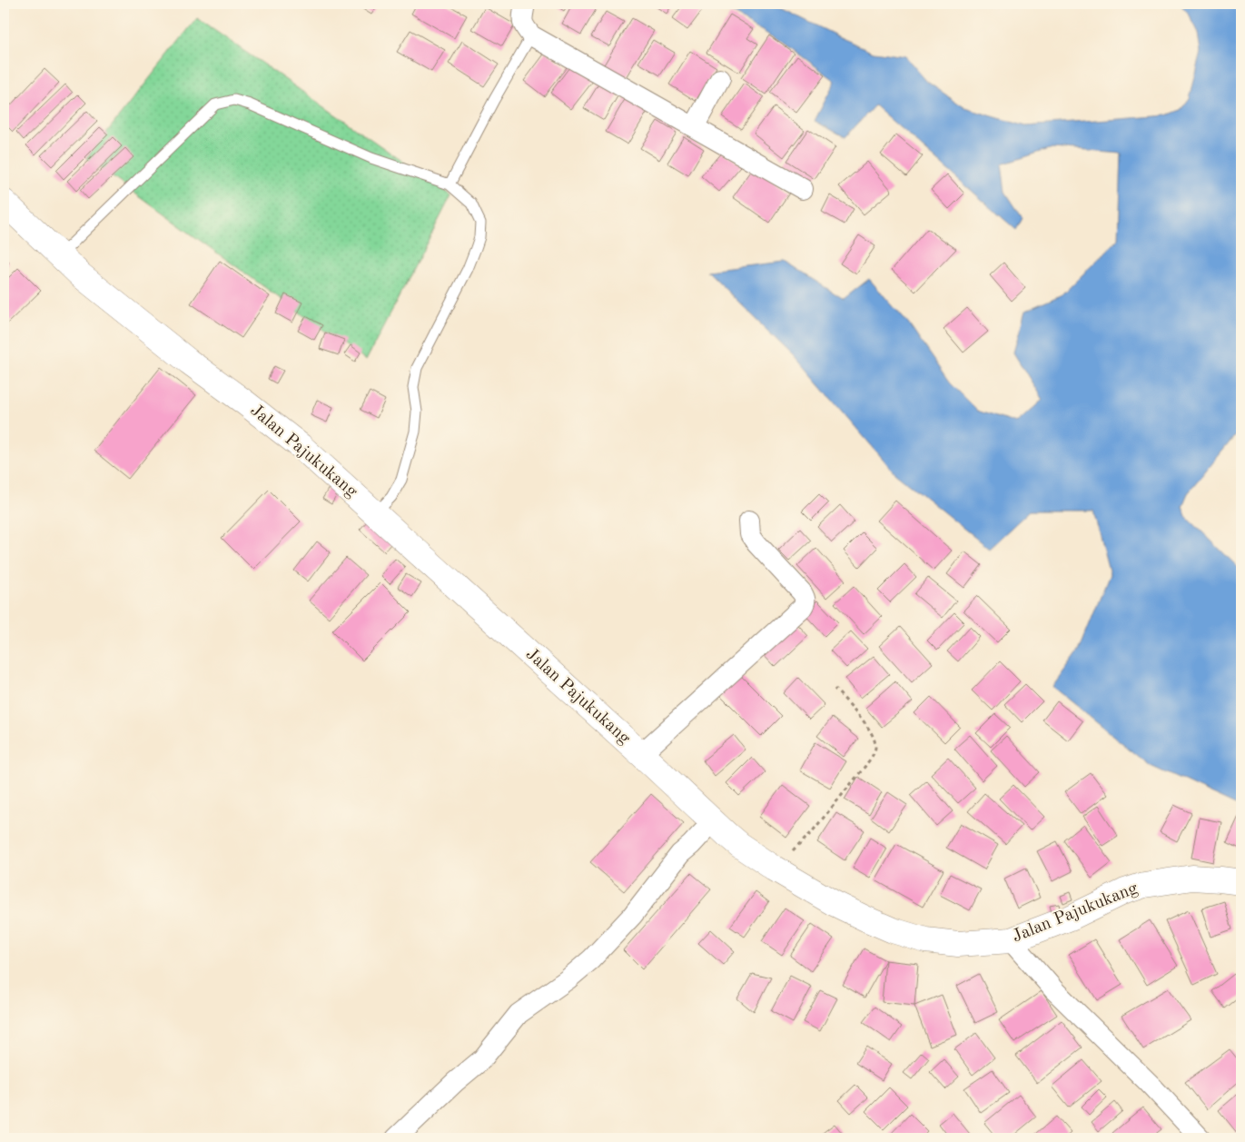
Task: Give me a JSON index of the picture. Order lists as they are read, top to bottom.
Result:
{
  "streets": {
    "street": ["Jalan Pajukukang"]
  }
}
